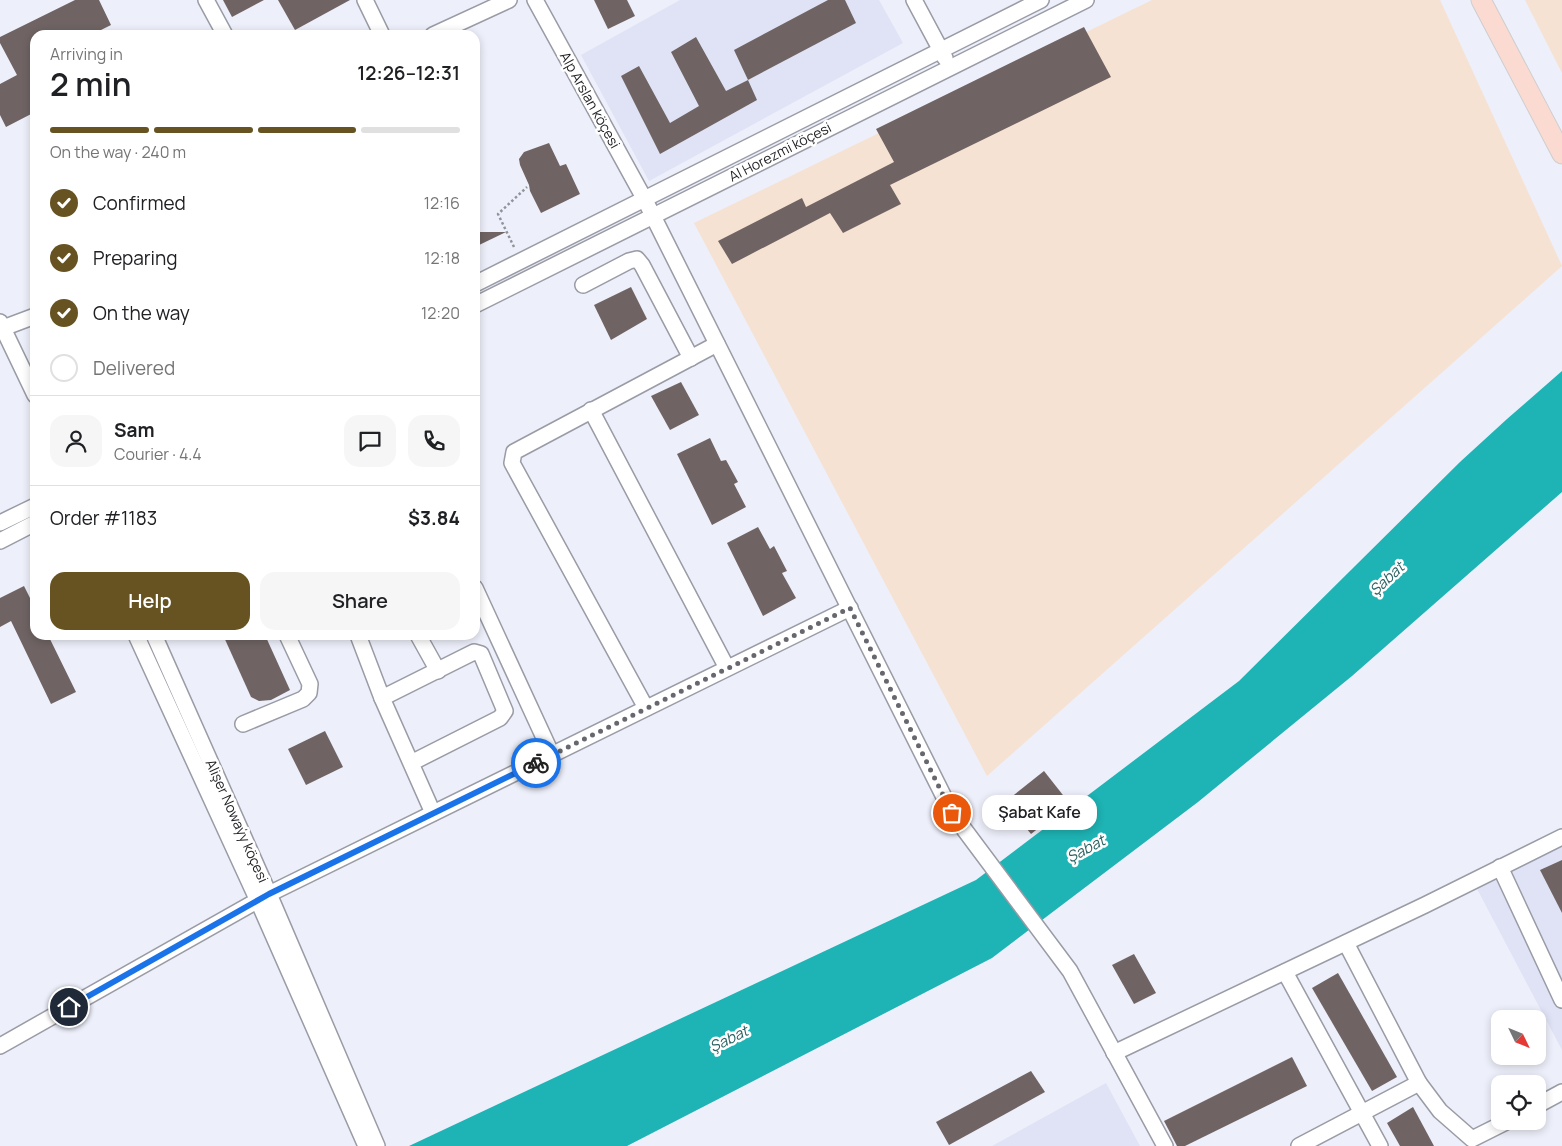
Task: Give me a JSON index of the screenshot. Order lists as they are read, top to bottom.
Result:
{
  "streets": {
    "street": ["Alp Arslan köçesi", "Al Horezmi köçesi", "Alişer Nowaýy köçesi"]
  },
  "crossings": [
    ["Alp Arslan köçesi", "Al Horezmi köçesi"]
  ],
  "water": ["Şabat"],
  "places": ["Şabat Kafe"],
  "north": "bottom right",
  "page": {
    "heading": ["2 min", "Arriving in", "12:26–12:31"],
    "panel": [
      "Sam",
      "Courier · 4.4",
      "Order #1183",
      "$3.84"
    ],
    "bar": "On the way · 240 m",
    "list": [
      ["Confirmed", "12:16"],
      ["Preparing", "12:18"],
      ["On the way", "12:20"],
      "Delivered"
    ],
    "buttons": ["Help", "Share"],
    "bubble": "Şabat Kafe"
  }
}
